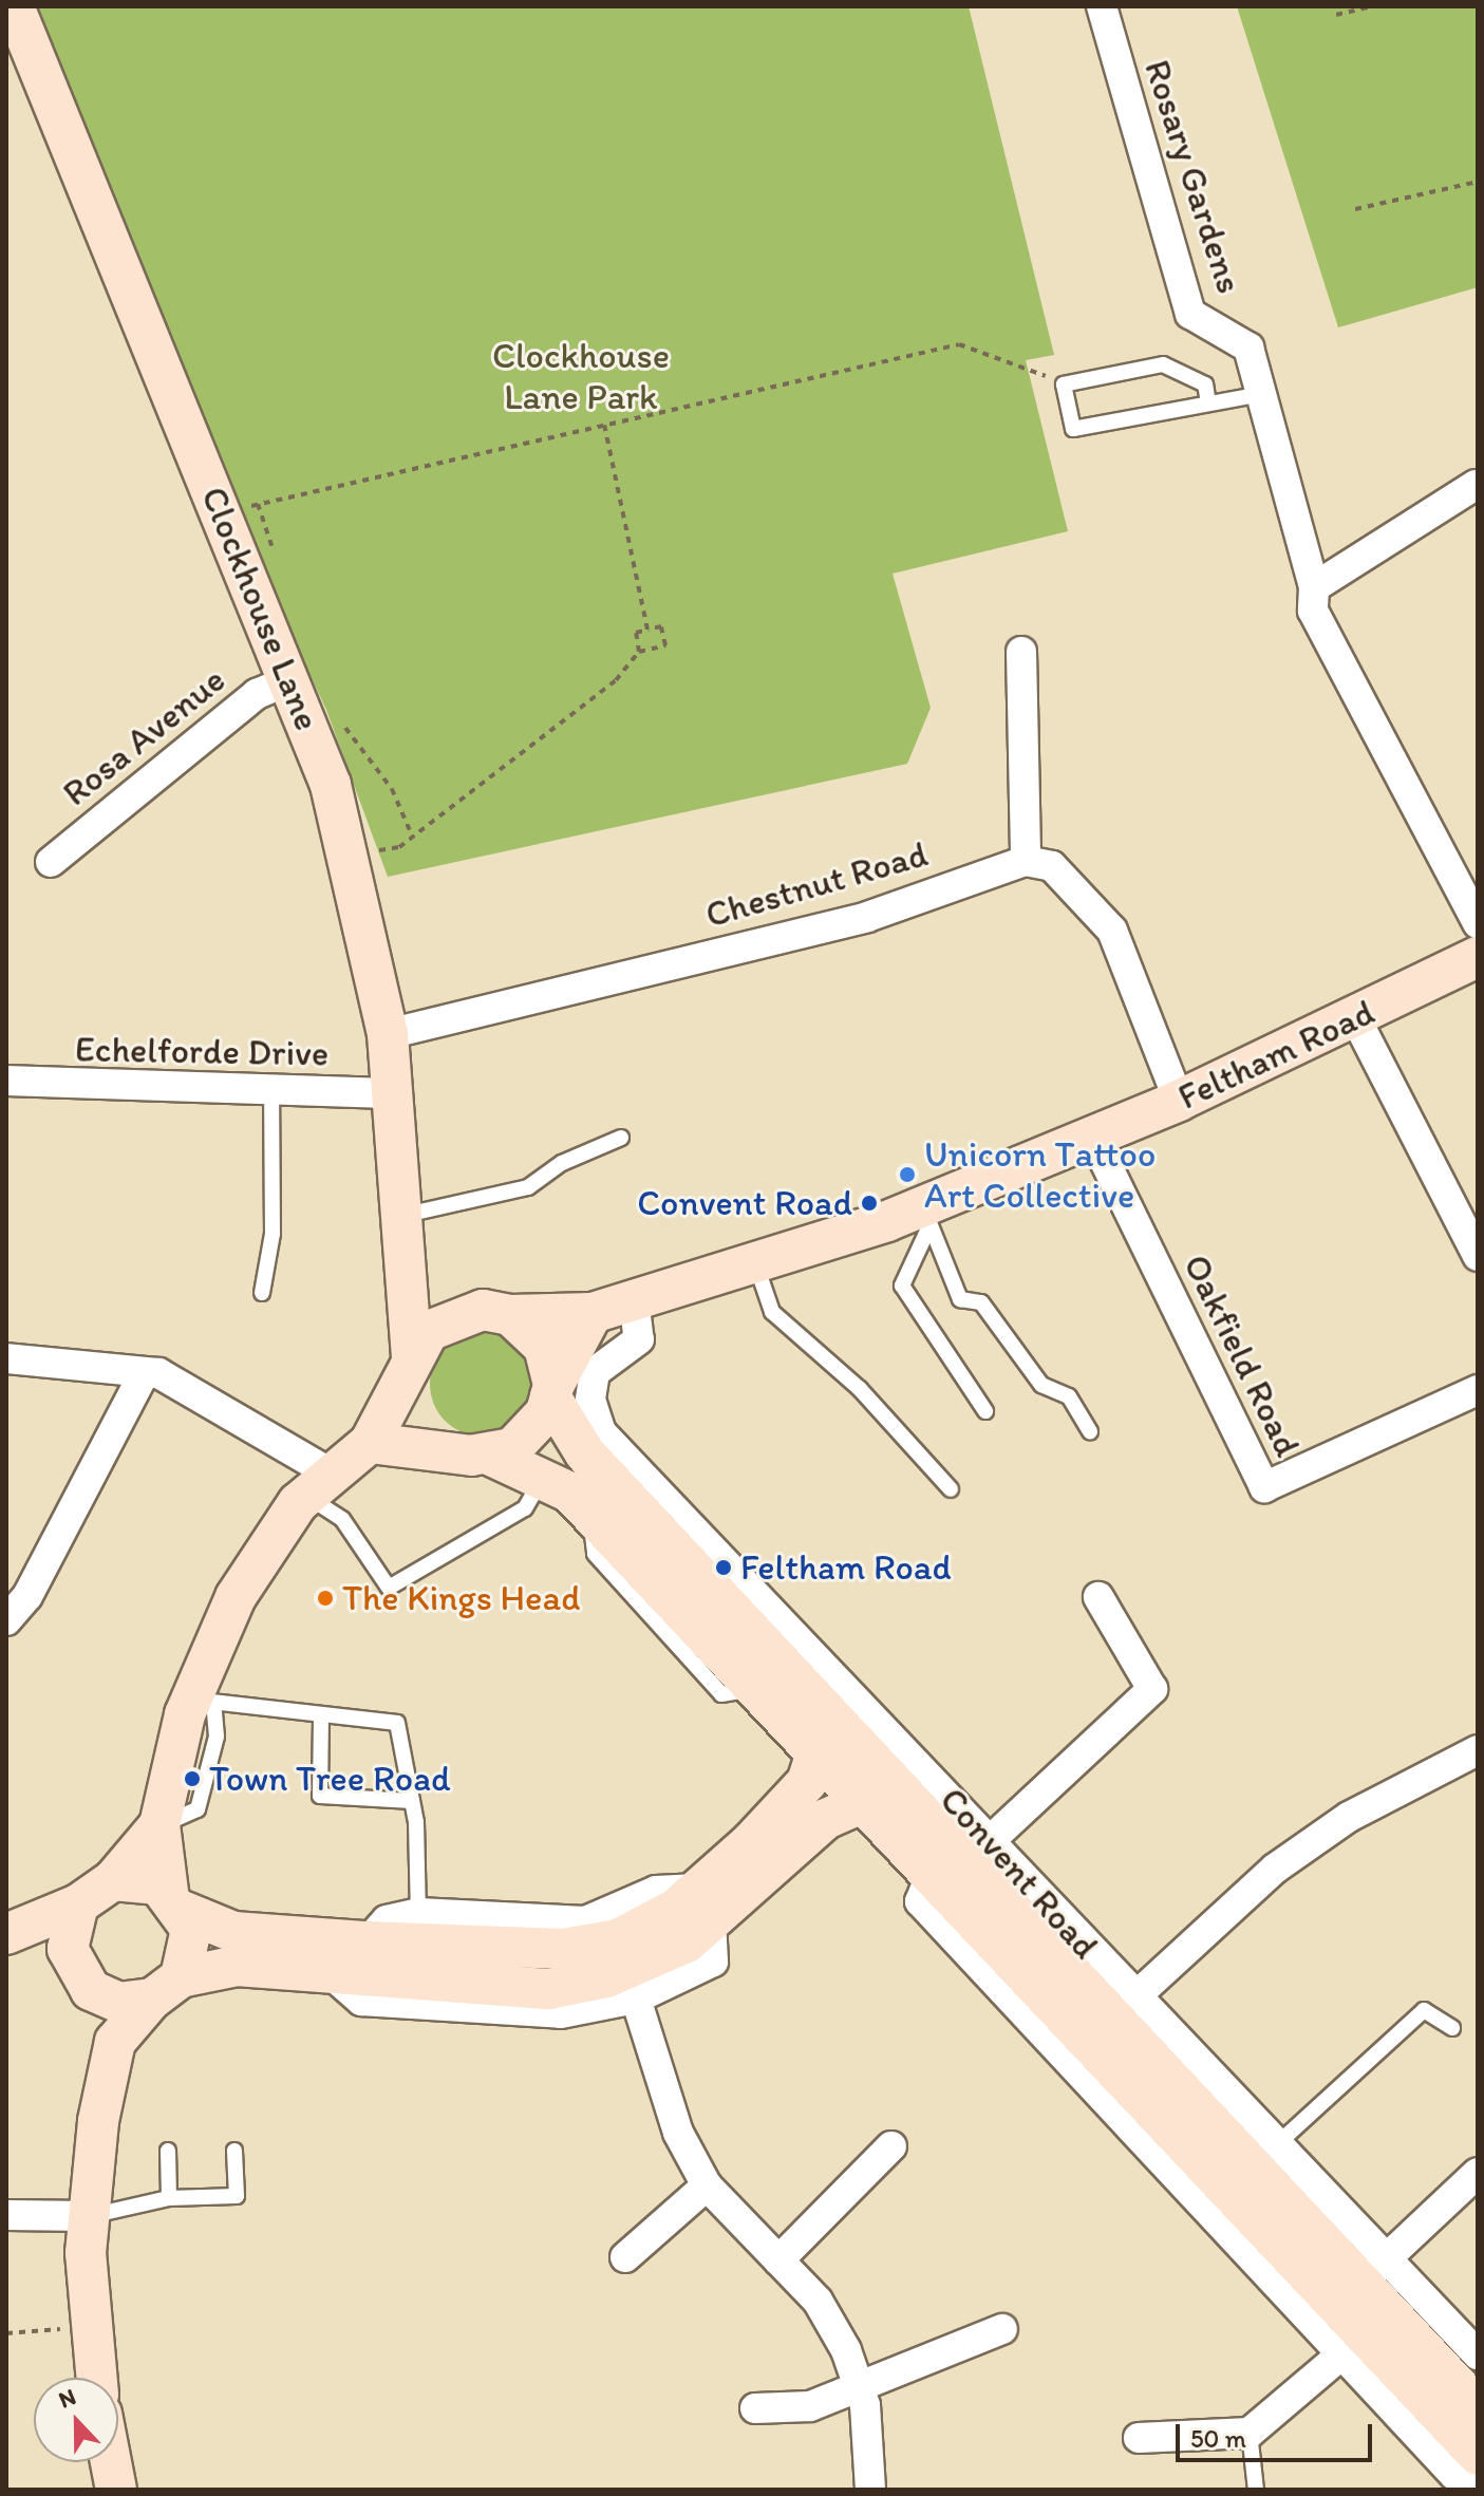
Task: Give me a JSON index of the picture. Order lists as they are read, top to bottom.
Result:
{
  "streets": {
    "main road": ["Clockhouse Lane", "Feltham Road", "Convent Road"],
    "street": [
      "Rosary Gardens",
      "Rosa Avenue",
      "Chestnut Road",
      "Echelforde Drive",
      "Oakfield Road"
    ]
  },
  "crossings": [
    ["Clockhouse Lane", "Rosa Avenue"],
    ["Clockhouse Lane", "Chestnut Road"],
    ["Clockhouse Lane", "Echelforde Drive"],
    ["Clockhouse Lane", "Feltham Road"],
    ["Clockhouse Lane", "Convent Road"],
    ["Feltham Road", "Oakfield Road"],
    ["Feltham Road", "Convent Road"]
  ],
  "parks": ["Clockhouse Lane Park"],
  "places": [
    "Unicorn Tattoo Art Collective",
    "Convent Road",
    "Feltham Road",
    "The Kings Head",
    "Town Tree Road"
  ],
  "scale_bar": "50 m",
  "north": "top"
}
